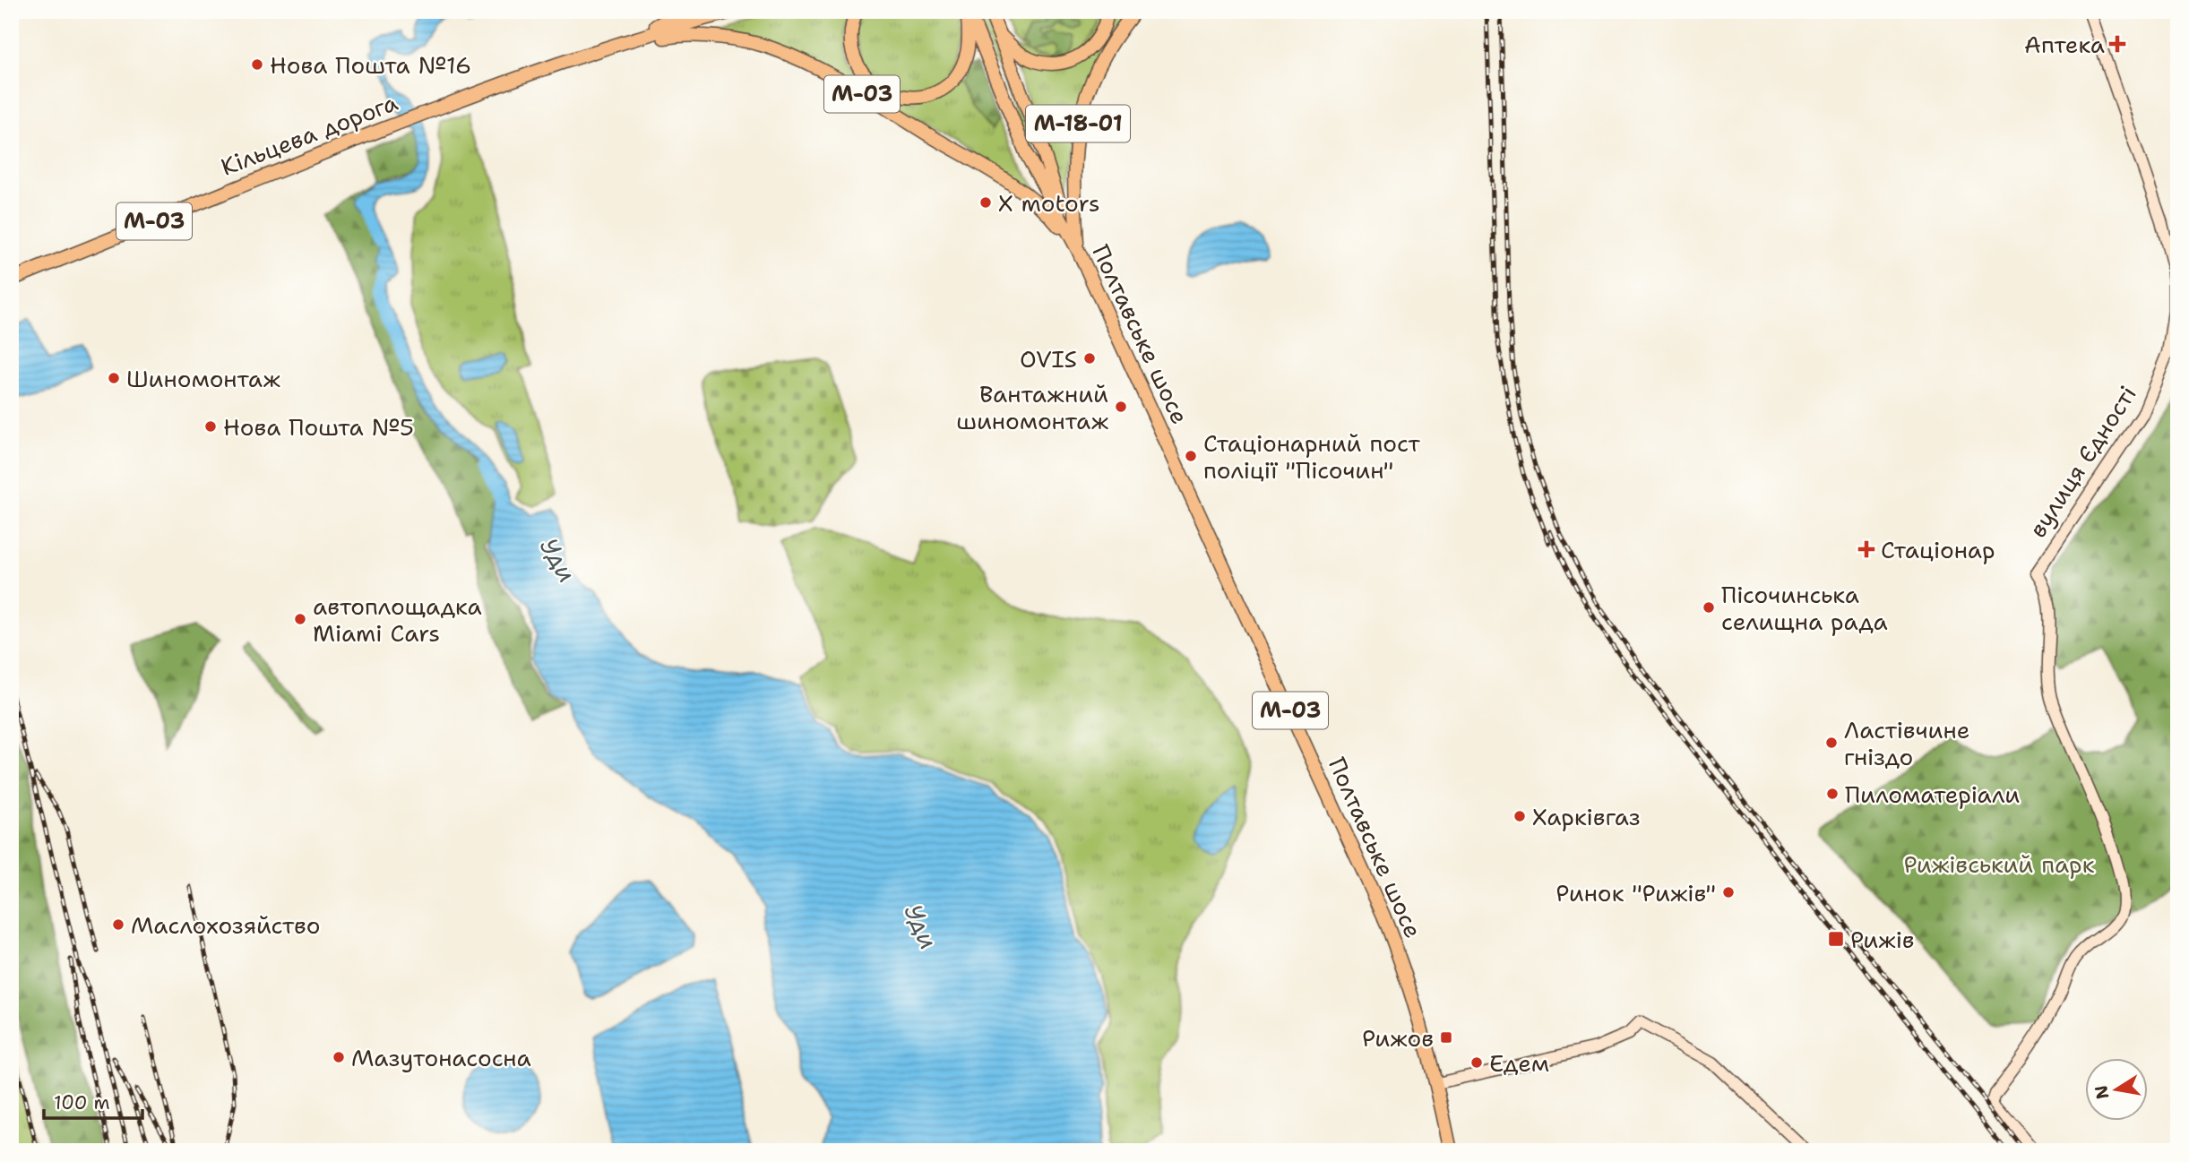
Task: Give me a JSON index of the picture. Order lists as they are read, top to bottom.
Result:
{
  "streets": {
    "highway": [
      "М-03",
      "М-18-01",
      "Кільцева дорога",
      "Полтавське шосе"
    ],
    "street": ["вулиця Єдності"]
  },
  "crossings": [
    ["М-03", "М-18-01"],
    ["М-03", "Кільцева дорога"],
    ["М-03", "Полтавське шосе"],
    ["М-18-01", "Полтавське шосе"]
  ],
  "water": ["Уди"],
  "parks": ["Рижівський парк"],
  "places": {
    "health": ["Аптека", "Стаціонар"],
    "other": [
      "Нова Пошта №16",
      "Х motors",
      "OVIS",
      "Шиномонтаж",
      "Вантажний шиномонтаж",
      "Нова Пошта №5",
      "Стаціонарний пост поліції \"Пісочин\"",
      "Пісочинська селищна рада",
      "автоплощадка Miami Cars",
      "Ластівчине гніздо",
      "Пиломатеріали",
      "Харківгаз",
      "Ринок \"Рижів\"",
      "Маслохозяйство",
      "Мазутонасосна",
      "Едем"
    ],
    "transit": ["Рижів", "Рижов"]
  },
  "scale_bar": "100 m",
  "north": "left"
}
